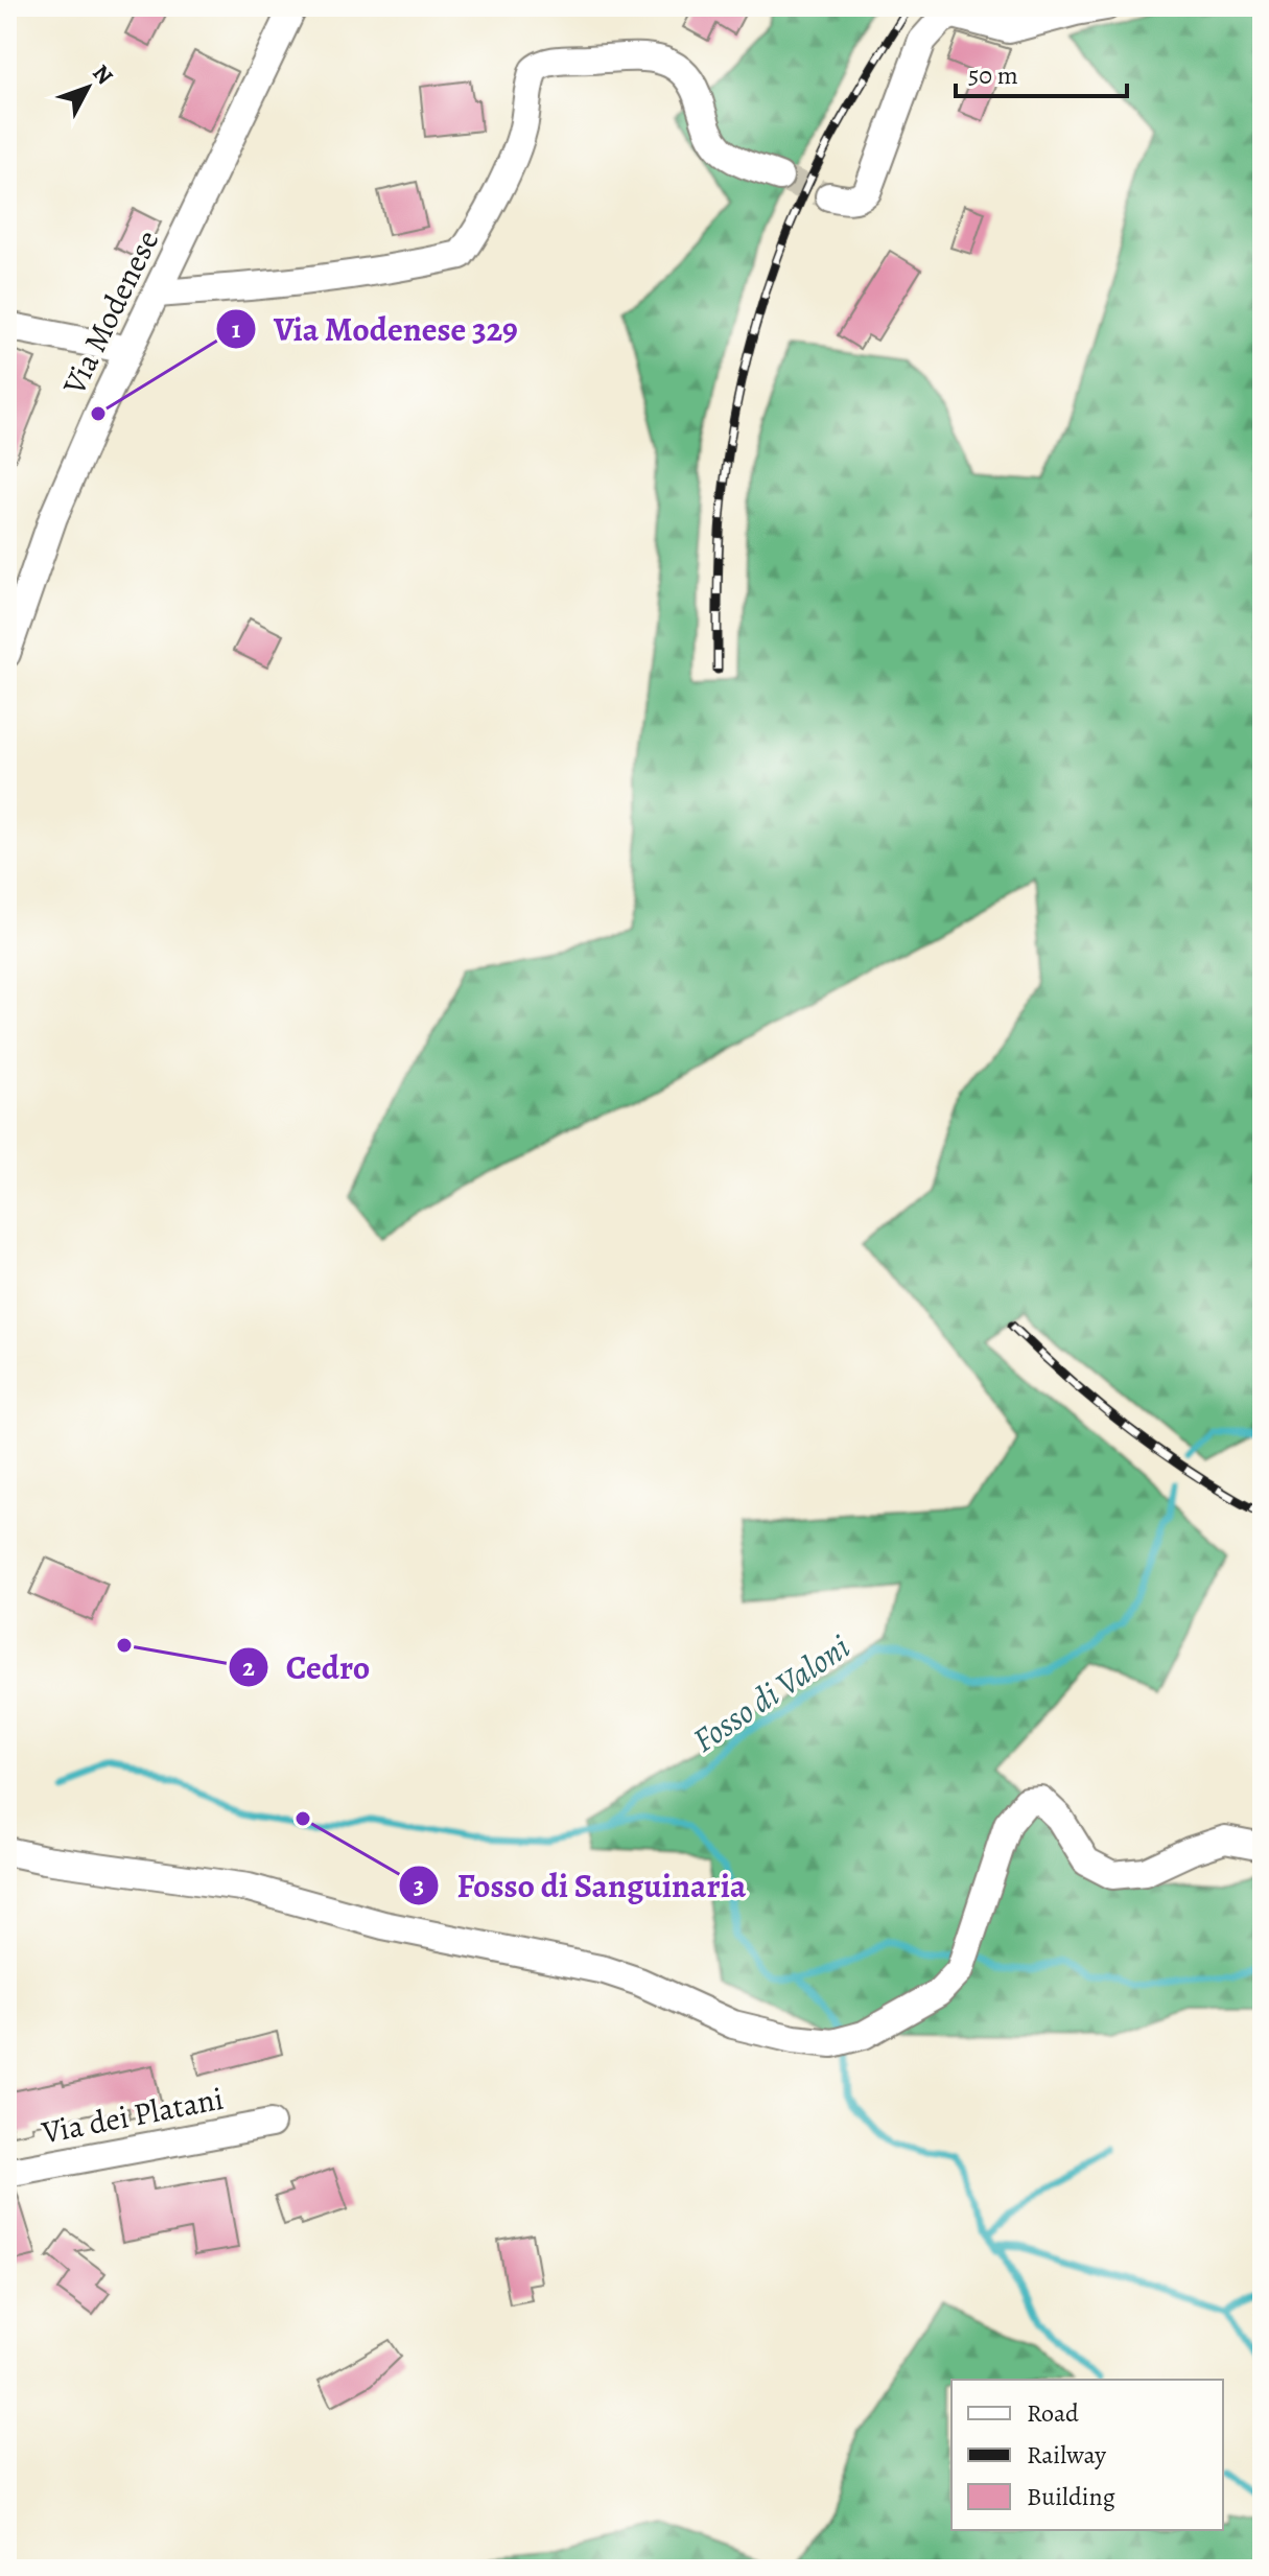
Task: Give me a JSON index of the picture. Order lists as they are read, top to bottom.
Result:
{
  "streets": {
    "street": ["Via Modenese", "Via dei Platani"]
  },
  "water": ["Fosso di Valoni"],
  "places": ["Via Modenese 329", "Cedro", "Fosso di Sanguinaria"],
  "legend": ["Road", "Railway", "Building"],
  "scale_bar": "50 m",
  "north": "top right"
}
